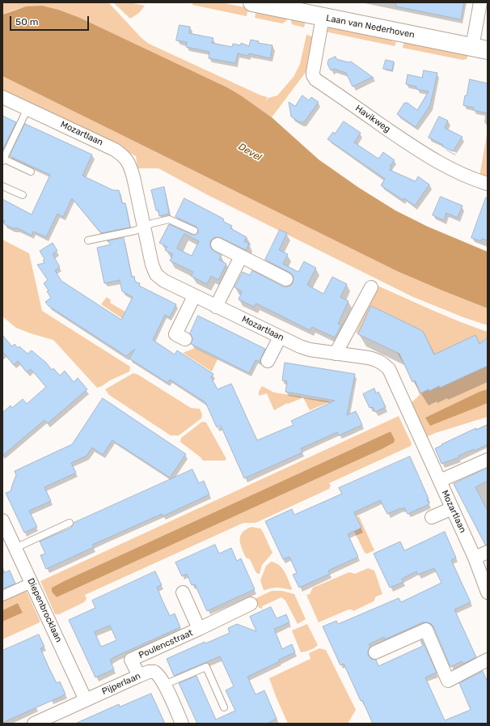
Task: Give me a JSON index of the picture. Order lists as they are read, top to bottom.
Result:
{
  "streets": {
    "main road": ["Laan van Nederhoven"],
    "street": [
      "Havikweg",
      "Mozartlaan",
      "Diepenbrocklaan",
      "Poulencstraat",
      "Pijperlaan"
    ]
  },
  "crossings": [
    ["Laan van Nederhoven", "Havikweg"],
    ["Diepenbrocklaan", "Pijperlaan"],
    ["Poulencstraat", "Pijperlaan"]
  ],
  "water": ["Devel"],
  "scale_bar": "50 m"
}
